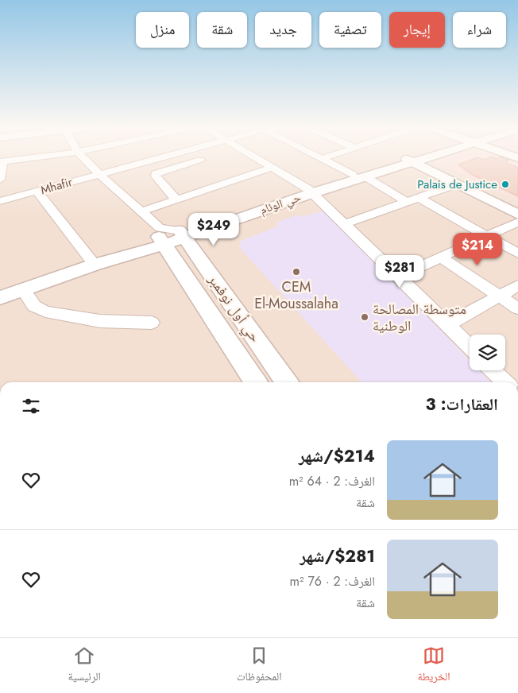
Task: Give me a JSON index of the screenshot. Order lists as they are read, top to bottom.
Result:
{
  "streets": {
    "street": ["Mhafir", "حي الوئام", "حي أول نوفمبر"]
  },
  "crossings": [
    ["حي الوئام", "حي أول نوفمبر"]
  ],
  "places": ["Palais de Justice", "CEM El-Moussalaha", "متوسطة المصالحة الوطنية"],
  "page": {
    "chip": [
      "شراء",
      "إيجار",
      "تصفية",
      "جديد",
      "شقة",
      "منزل"
    ],
    "price": ["$249", "$214", "$281"],
    "heading": "العقارات: 3",
    "list": [
      {
        "name": "$214/شهر",
        "note": "الغرف: 2 · 64 m² · شقة"
      },
      {
        "name": "$281/شهر",
        "note": "الغرف: 2 · 76 m² · شقة"
      }
    ],
    "tabs": ["الخريطة", "المحفوظات", "الرئيسية"]
  }
}
